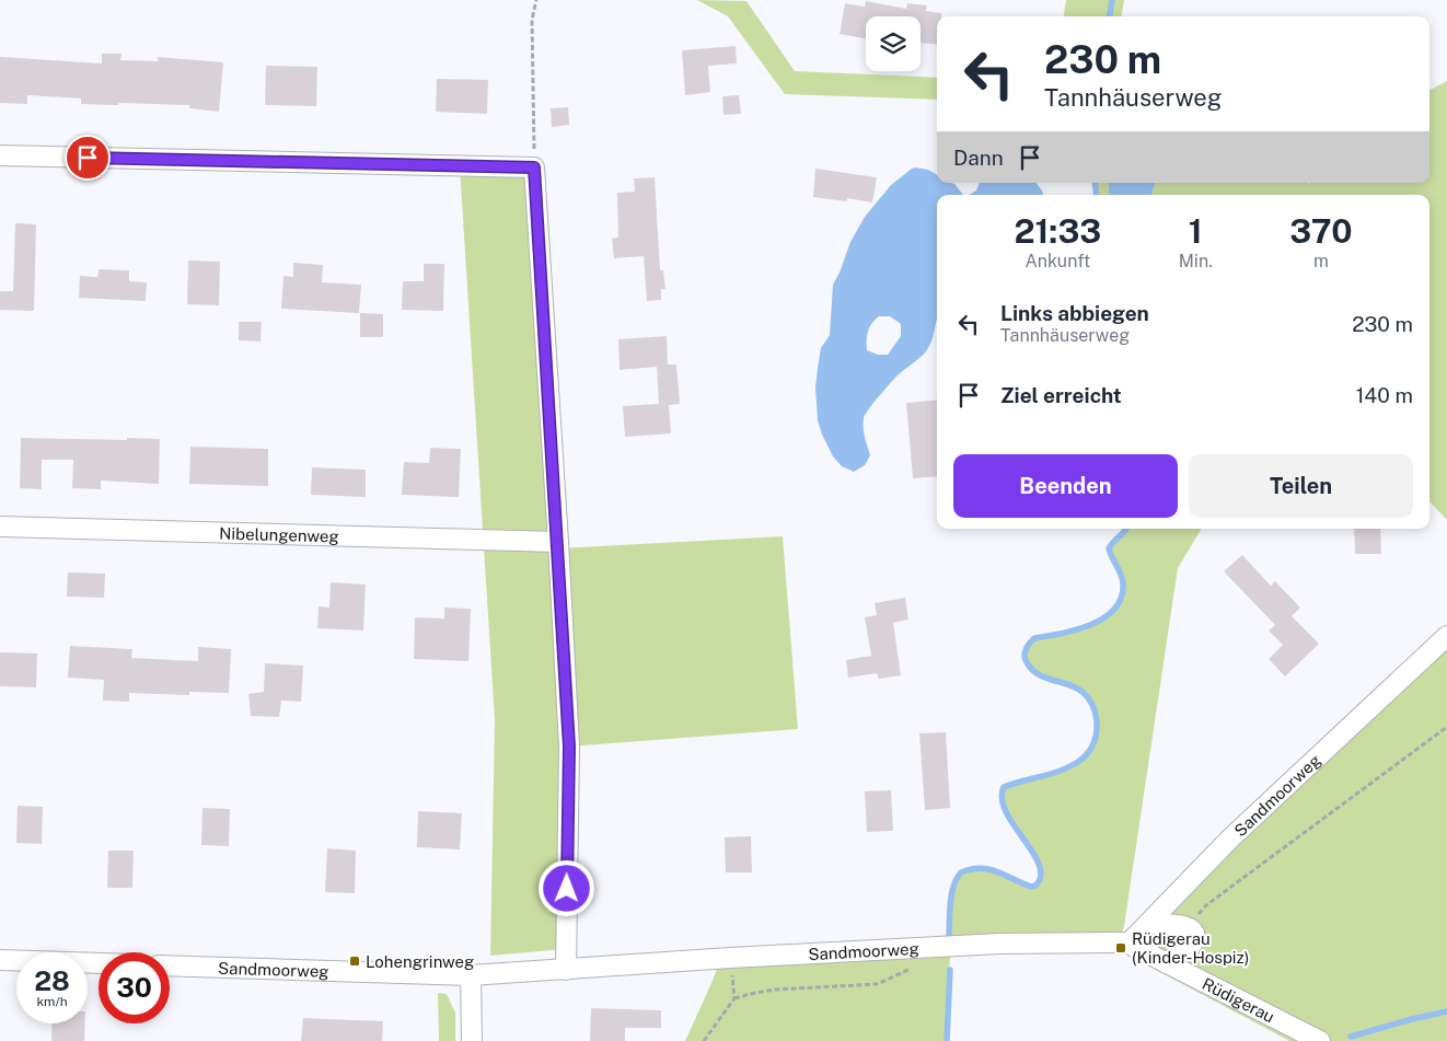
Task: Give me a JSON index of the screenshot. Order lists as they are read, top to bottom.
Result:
{
  "streets": {
    "street": ["Nibelungenweg", "Sandmoorweg", "Rüdigerau"]
  },
  "crossings": [
    ["Sandmoorweg", "Rüdigerau"]
  ],
  "places": {
    "transit": ["Rüdigerau (Kinder-Hospiz)", "Lohengrinweg"]
  },
  "page": {
    "turn": ["230 m", "Tannhäuserweg"],
    "then": "Dann",
    "eta": [
      "21:33",
      "Ankunft",
      "1",
      "Min.",
      "370",
      "m"
    ],
    "list": [
      {
        "name": "Links abbiegen",
        "note": "Tannhäuserweg",
        "value": "230 m"
      },
      {
        "name": "Ziel erreicht",
        "value": "140 m"
      }
    ],
    "buttons": ["Beenden", "Teilen"],
    "speed": "28 km/h",
    "limit": "30"
  }
}
